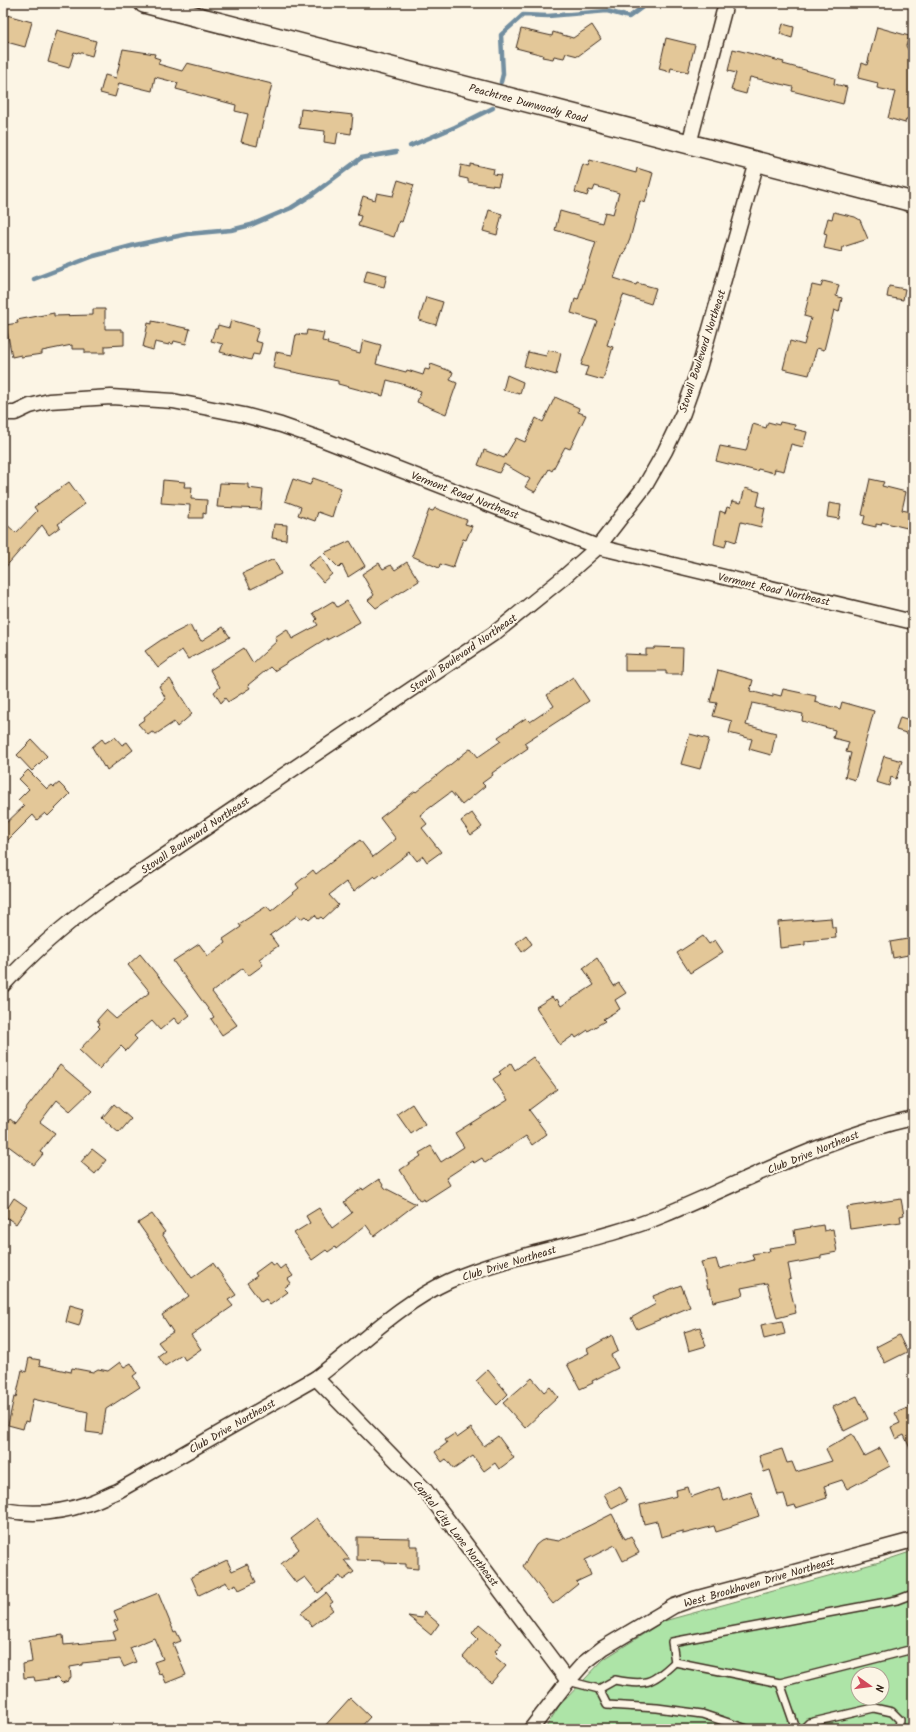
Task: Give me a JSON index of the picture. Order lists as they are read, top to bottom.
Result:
{
  "streets": {
    "main road": ["Peachtree Dunwoody Road"],
    "street": [
      "Stovall Boulevard Northeast",
      "Vermont Road Northeast",
      "Club Drive Northeast",
      "Capital City Lane Northeast",
      "West Brookhaven Drive Northeast"
    ]
  },
  "crossings": [
    ["Peachtree Dunwoody Road", "Stovall Boulevard Northeast"],
    ["Stovall Boulevard Northeast", "Vermont Road Northeast"],
    ["Club Drive Northeast", "Capital City Lane Northeast"],
    ["Capital City Lane Northeast", "West Brookhaven Drive Northeast"]
  ],
  "north": "right"
}
